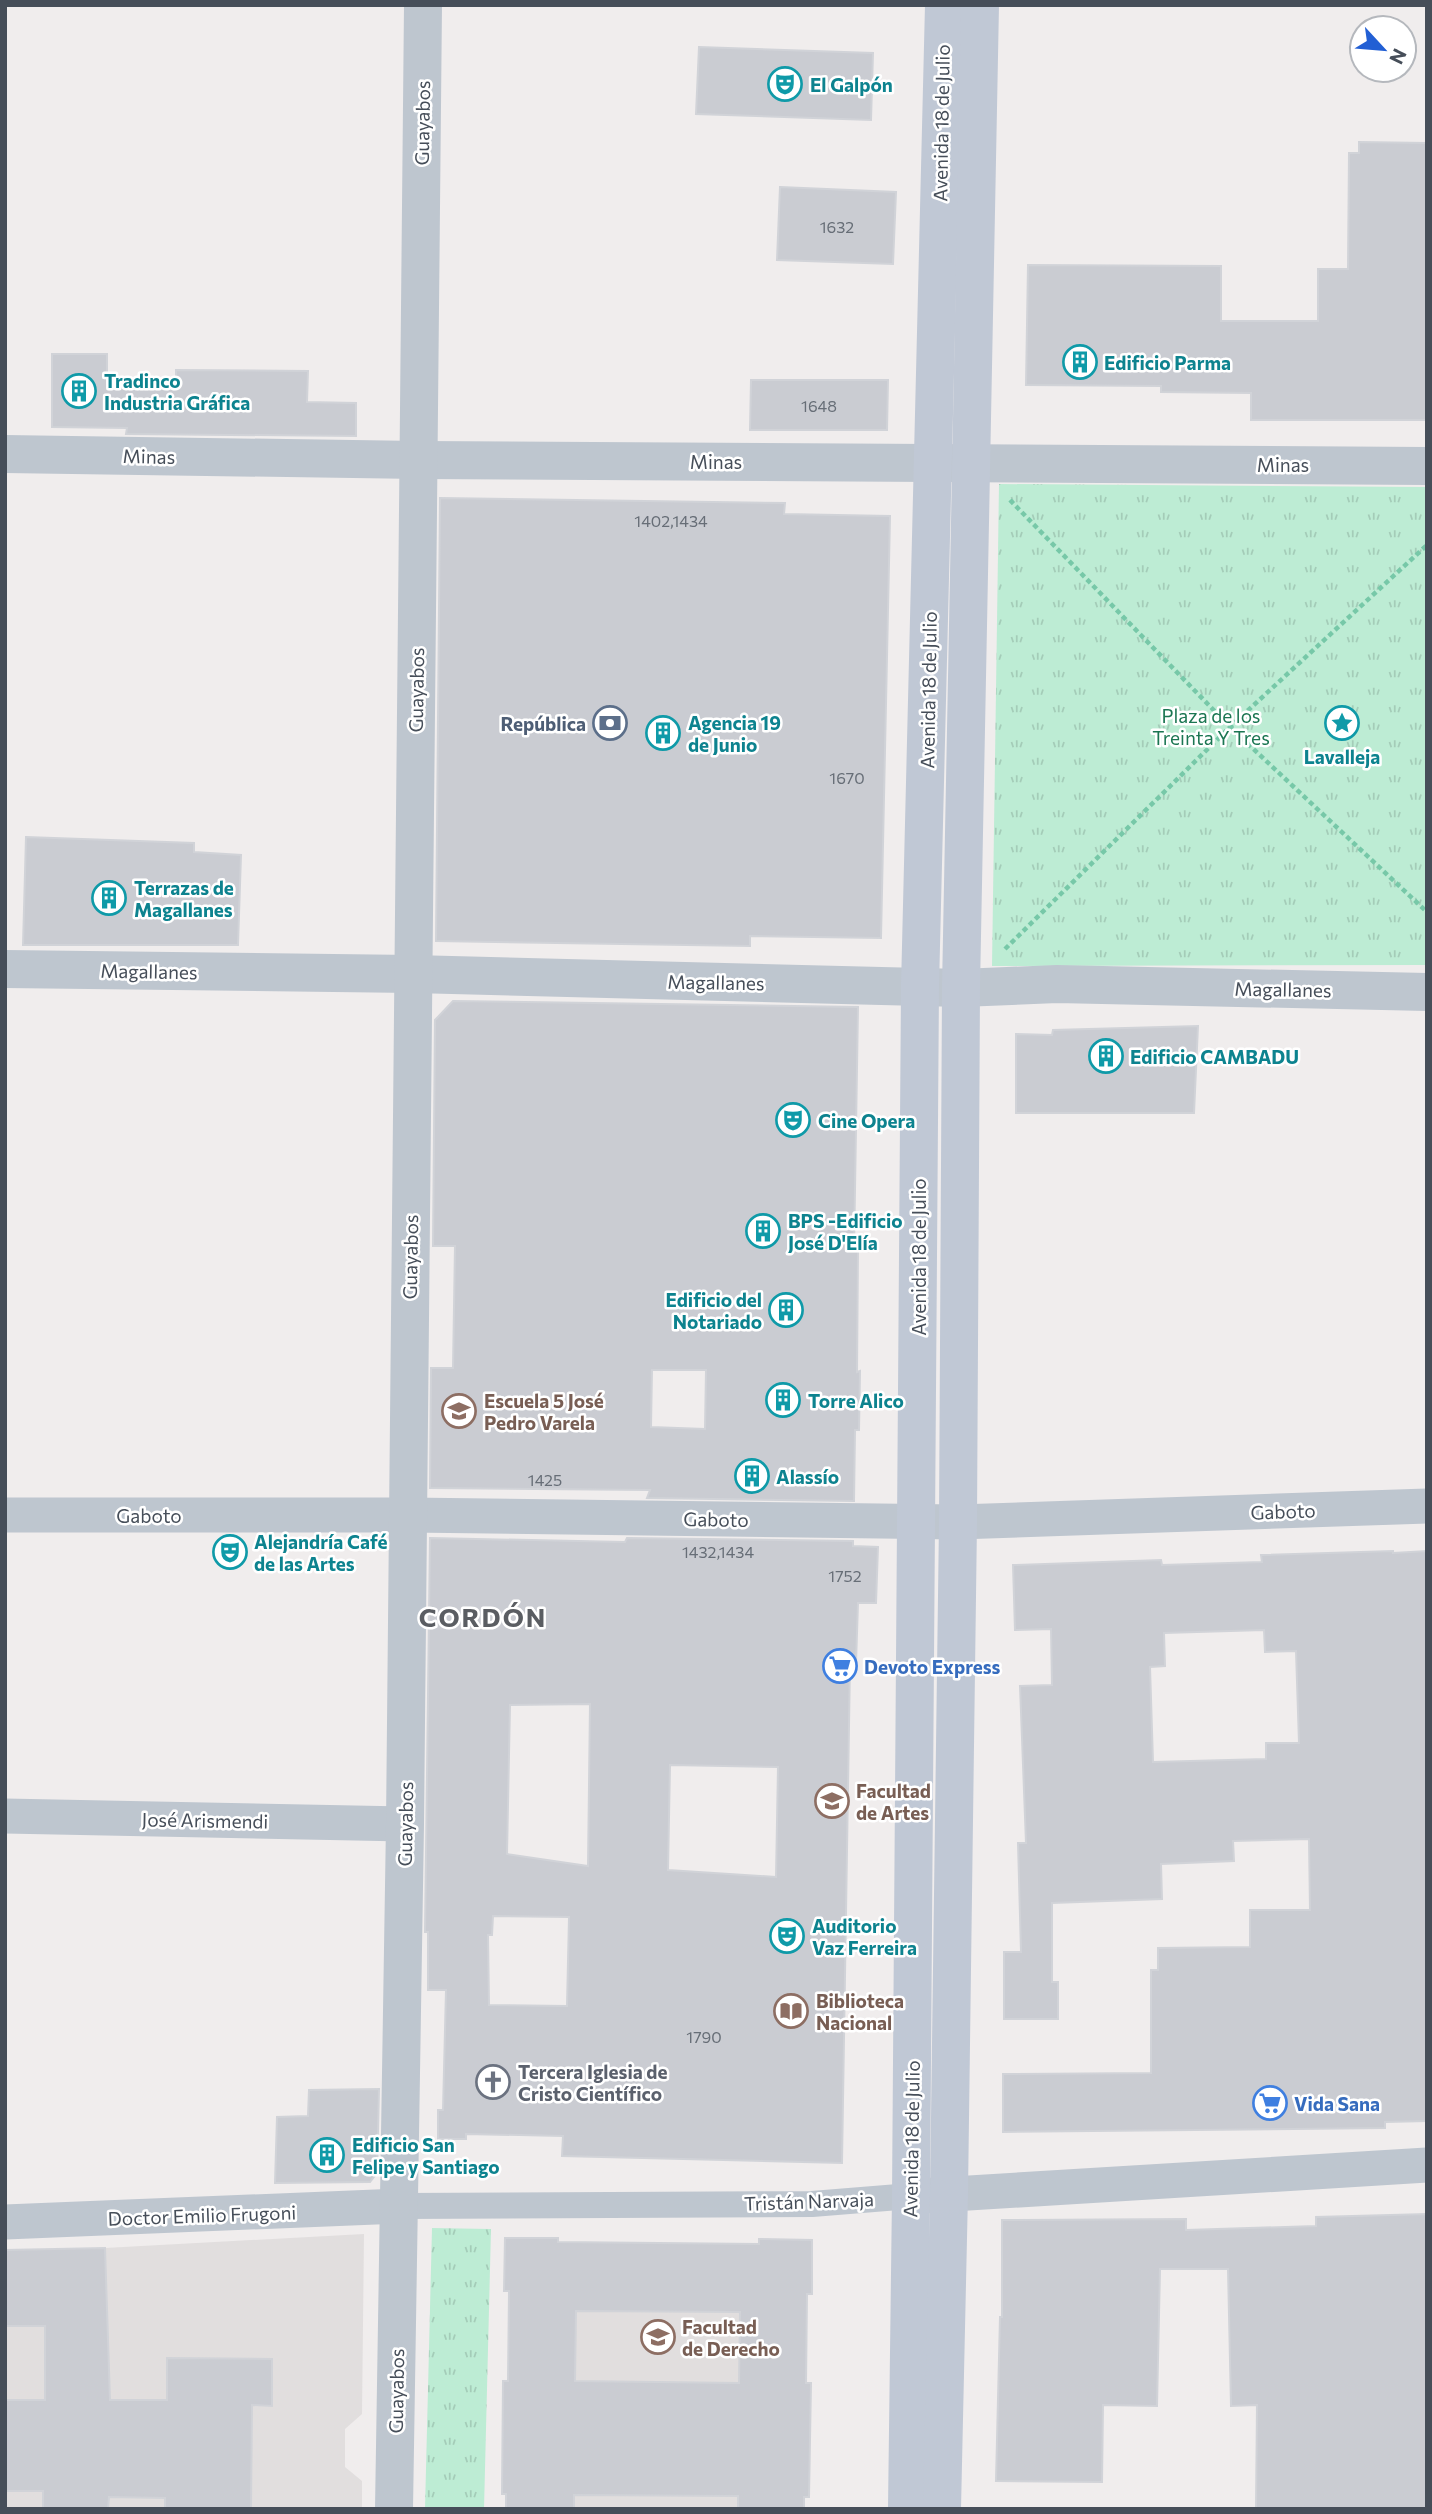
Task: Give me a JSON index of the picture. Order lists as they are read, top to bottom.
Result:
{
  "streets": {
    "main road": ["Avenida 18 de Julio"],
    "street": [
      "Guayabos",
      "Minas",
      "Magallanes",
      "Gaboto",
      "José Arismendi",
      "Tristán Narvaja",
      "Doctor Emilio Frugoni"
    ]
  },
  "crossings": [
    ["Guayabos", "Minas"],
    ["Guayabos", "Magallanes"],
    ["Guayabos", "Gaboto"],
    ["Guayabos", "José Arismendi"],
    ["Guayabos", "Tristán Narvaja"],
    ["Guayabos", "Doctor Emilio Frugoni"],
    ["Avenida 18 de Julio", "Minas"],
    ["Avenida 18 de Julio", "Magallanes"],
    ["Avenida 18 de Julio", "Gaboto"],
    ["Avenida 18 de Julio", "Tristán Narvaja"],
    ["Tristán Narvaja", "Doctor Emilio Frugoni"]
  ],
  "districts": ["CORDÓN"],
  "parks": ["Plaza de los Treinta Y Tres"],
  "places": {
    "theatre": [
      "El Galpón",
      "Cine Opera",
      "Alejandría Café de las Artes",
      "Auditorio Vaz Ferreira"
    ],
    "building": [
      "Edificio Parma",
      "Tradinco Industria Gráfica",
      "Agencia 19 de Junio",
      "Terrazas de Magallanes",
      "Edificio CAMBADU",
      "BPS -Edificio José D'Elía",
      "Edificio del Notariado",
      "Torre Alico",
      "Alassío",
      "Edificio San Felipe y Santiago"
    ],
    "bank": ["República"],
    "place": ["Lavalleja"],
    "school or university": ["Escuela 5 José Pedro Varela", "Facultad de Artes", "Facultad de Derecho"],
    "supermarket": ["Devoto Express", "Vida Sana"],
    "library": ["Biblioteca Nacional"],
    "church": ["Tercera Iglesia de Cristo Científico"]
  },
  "house_numbers": [
    "1632",
    "1648",
    "1402,1434",
    "1670",
    "1425",
    "1432,1434",
    "1752",
    "1790"
  ],
  "north": "bottom right"
}
